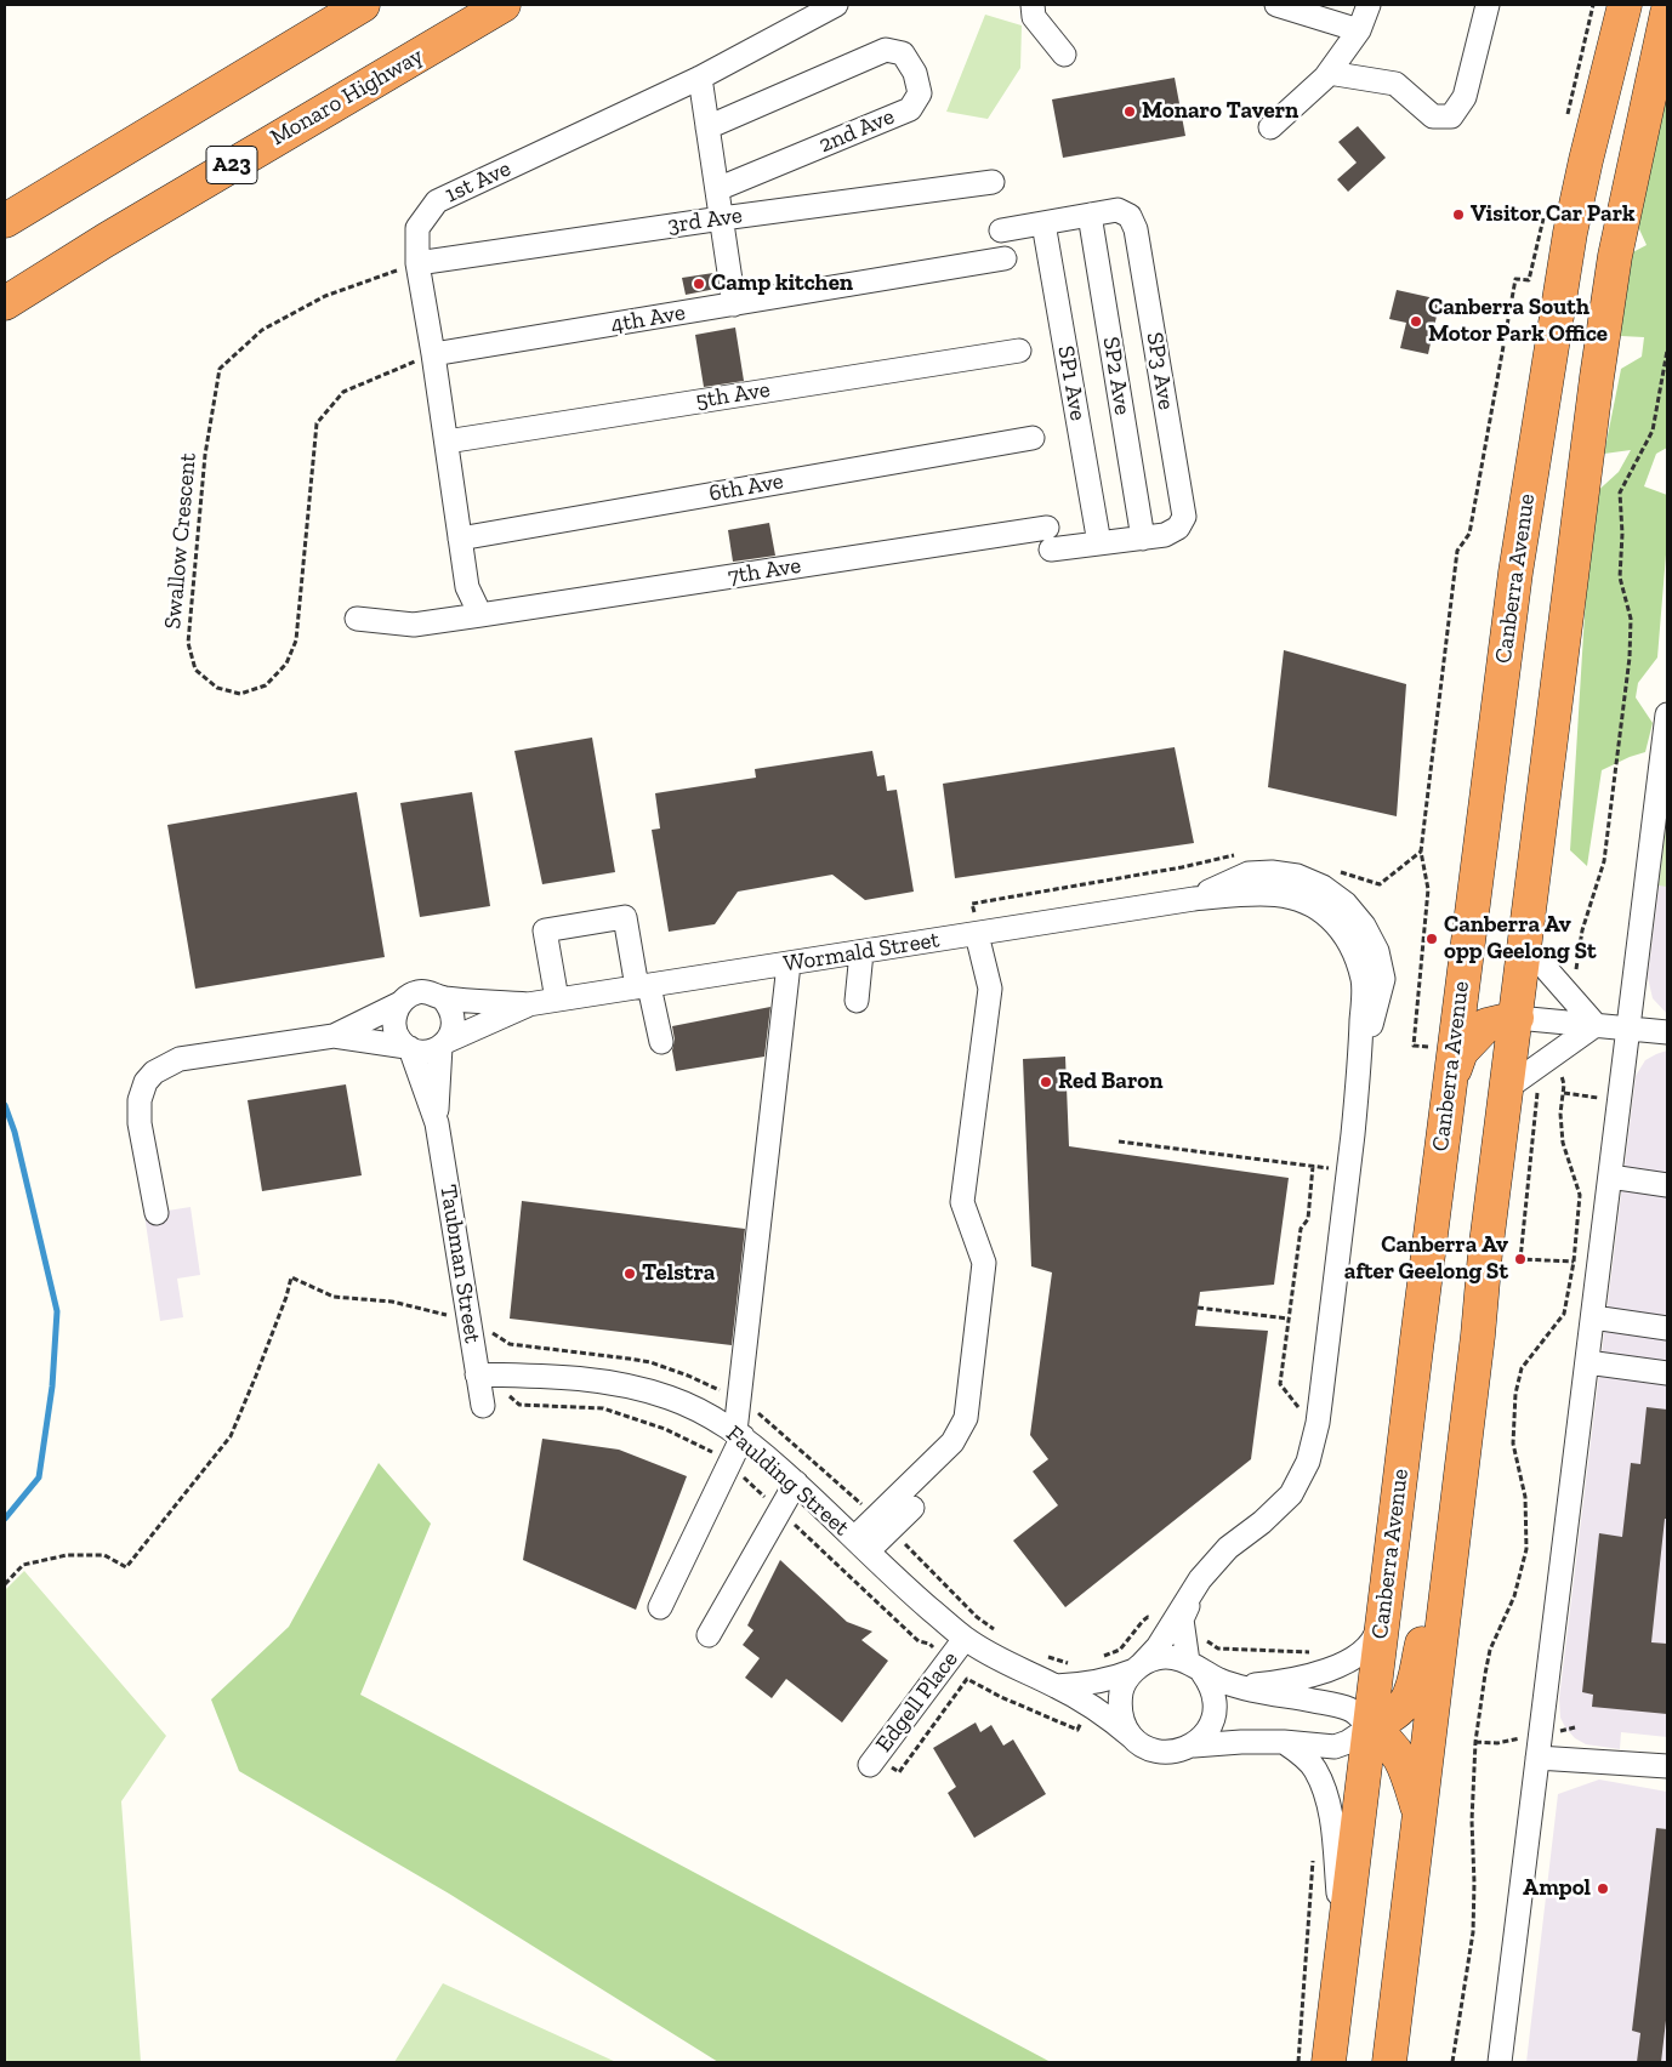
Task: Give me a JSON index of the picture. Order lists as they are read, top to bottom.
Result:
{
  "streets": {
    "highway": ["Monaro Highway", "A23", "Canberra Avenue"],
    "street": [
      "2nd Ave",
      "1st Ave",
      "3rd Ave",
      "4th Ave",
      "SP3 Ave",
      "SP2 Ave",
      "SP1 Ave",
      "5th Ave",
      "6th Ave",
      "7th Ave",
      "Wormald Street",
      "Taubman Street",
      "Faulding Street",
      "Edgell Place"
    ],
    "path": ["Swallow Crescent"]
  },
  "crossings": [
    ["1st Ave", "3rd Ave"],
    ["1st Ave", "4th Ave"],
    ["1st Ave", "5th Ave"],
    ["1st Ave", "6th Ave"],
    ["1st Ave", "Swallow Crescent"],
    ["1st Ave", "7th Ave"],
    ["3rd Ave", "Swallow Crescent"],
    ["4th Ave", "Swallow Crescent"],
    ["SP3 Ave", "SP2 Ave"],
    ["SP3 Ave", "SP1 Ave"],
    ["SP3 Ave", "7th Ave"],
    ["Wormald Street", "Taubman Street"],
    ["Wormald Street", "Faulding Street"],
    ["Taubman Street", "Faulding Street"],
    ["Faulding Street", "Edgell Place"]
  ],
  "places": [
    "Monaro Tavern",
    "Visitor Car Park",
    "Camp kitchen",
    "Canberra South Motor Park Office",
    "Canberra Av opp Geelong St",
    "Red Baron",
    "Canberra Av after Geelong St",
    "Telstra",
    "Ampol"
  ]
}
